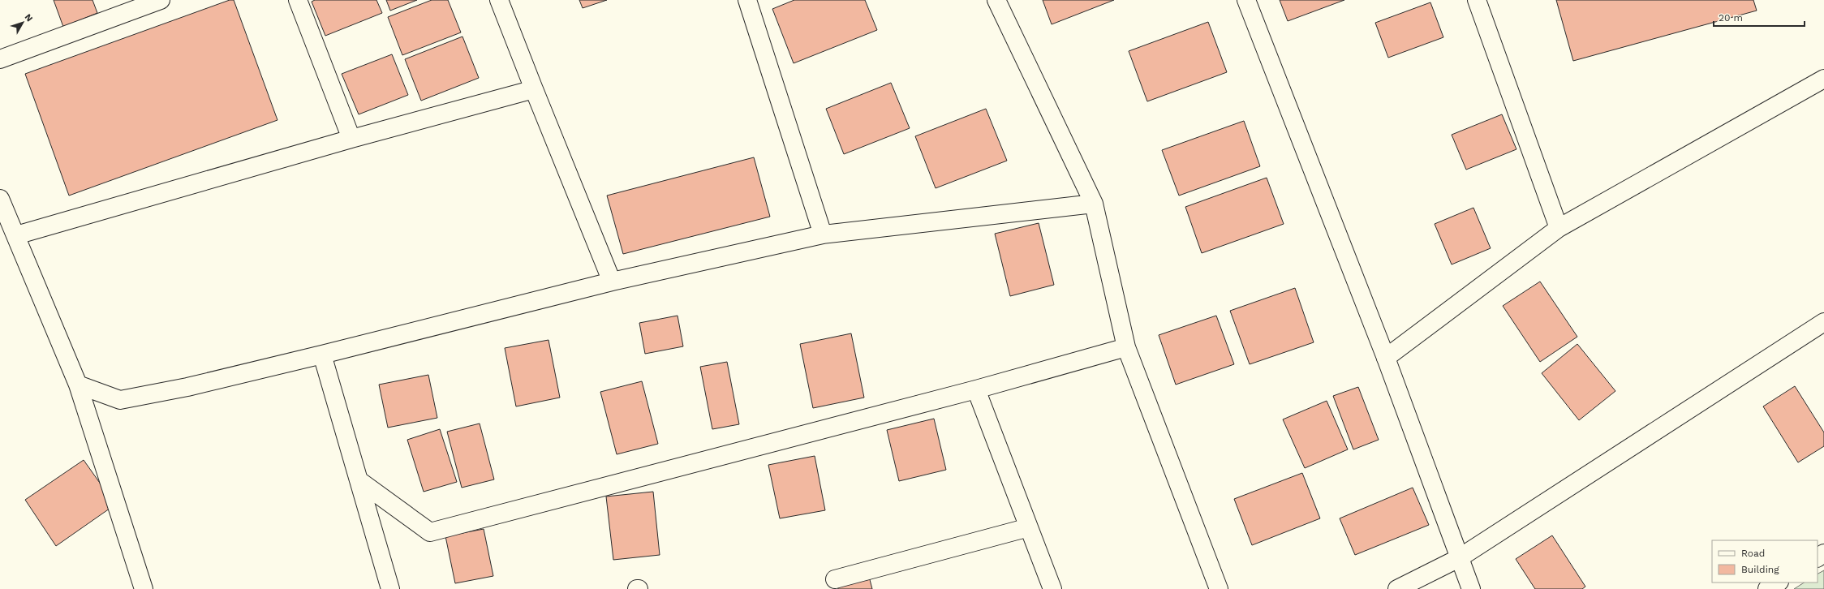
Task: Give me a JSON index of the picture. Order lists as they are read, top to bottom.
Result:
{
  "legend": ["Road", "Building"],
  "scale_bar": "20 m",
  "north": "top right"
}
